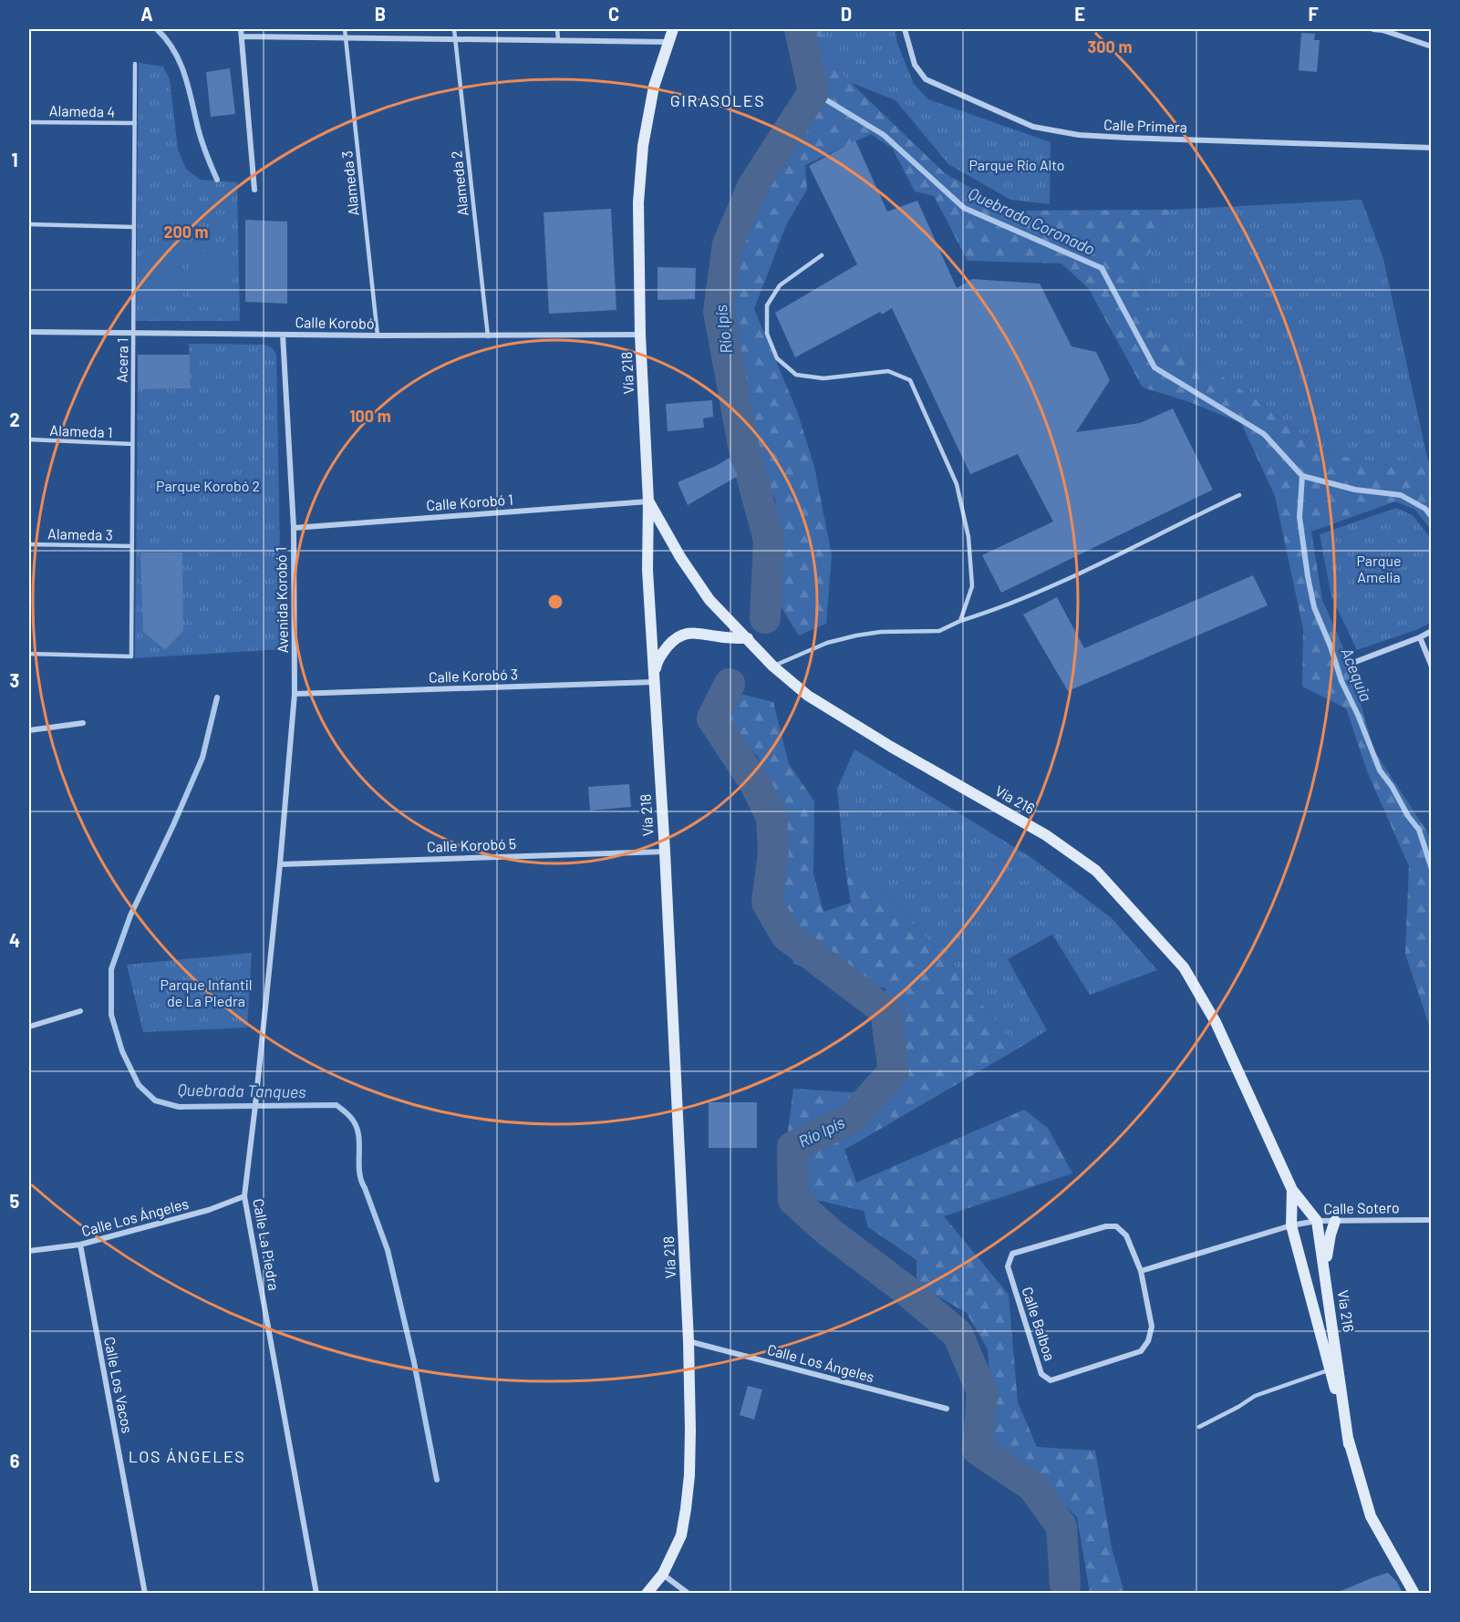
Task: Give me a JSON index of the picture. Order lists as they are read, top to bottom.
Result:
{
  "streets": {
    "main road": ["Vía 218", "Vía 216"],
    "street": [
      "Calle Primera",
      "Calle Korobó",
      "Calle Korobó 1",
      "Avenida Korobó 1",
      "Calle Korobó 3",
      "Calle Korobó 5",
      "Calle Sotero",
      "Calle Los Ángeles",
      "Calle La Piedra",
      "Calle Balboa",
      "Calle Los Vacos"
    ],
    "lane": [
      "Alameda 4",
      "Alameda 3",
      "Alameda 2",
      "Acera 1",
      "Alameda 1"
    ]
  },
  "crossings": [
    ["Alameda 4", "Acera 1"],
    ["Alameda 3", "Calle Korobó"],
    ["Alameda 3", "Acera 1"],
    ["Alameda 2", "Calle Korobó"],
    ["Calle Korobó", "Acera 1"],
    ["Calle Korobó", "Vía 218"],
    ["Calle Korobó", "Avenida Korobó 1"],
    ["Acera 1", "Alameda 1"],
    ["Vía 218", "Calle Korobó 1"],
    ["Vía 218", "Calle Korobó 3"],
    ["Vía 218", "Vía 216"],
    ["Vía 218", "Calle Korobó 5"],
    ["Vía 218", "Calle Los Ángeles"],
    ["Calle Korobó 1", "Avenida Korobó 1"],
    ["Calle Korobó 1", "Vía 216"],
    ["Avenida Korobó 1", "Calle Korobó 3"],
    ["Avenida Korobó 1", "Calle Korobó 5"],
    ["Avenida Korobó 1", "Calle La Piedra"],
    ["Vía 216", "Calle Sotero"],
    ["Calle Korobó 5", "Calle La Piedra"],
    ["Calle Los Ángeles", "Calle La Piedra"],
    ["Calle Los Ángeles", "Calle Los Vacos"]
  ],
  "districts": ["GIRASOLES", "LOS ÁNGELES"],
  "water": [
    "Quebrada Coronado",
    "Río Ipís",
    "Acequia",
    "Quebrada Tanques"
  ],
  "parks": [
    "Parque Río Alto",
    "Parque Korobó 2",
    "Parque Amelia",
    "Parque Infantil de La PIedra"
  ],
  "grid": {
    "columns": [
      "A",
      "B",
      "C",
      "D",
      "E",
      "F"
    ],
    "rows": [
      "1",
      "2",
      "3",
      "4",
      "5",
      "6"
    ]
  },
  "rings": ["300 m", "200 m", "100 m"]
}
